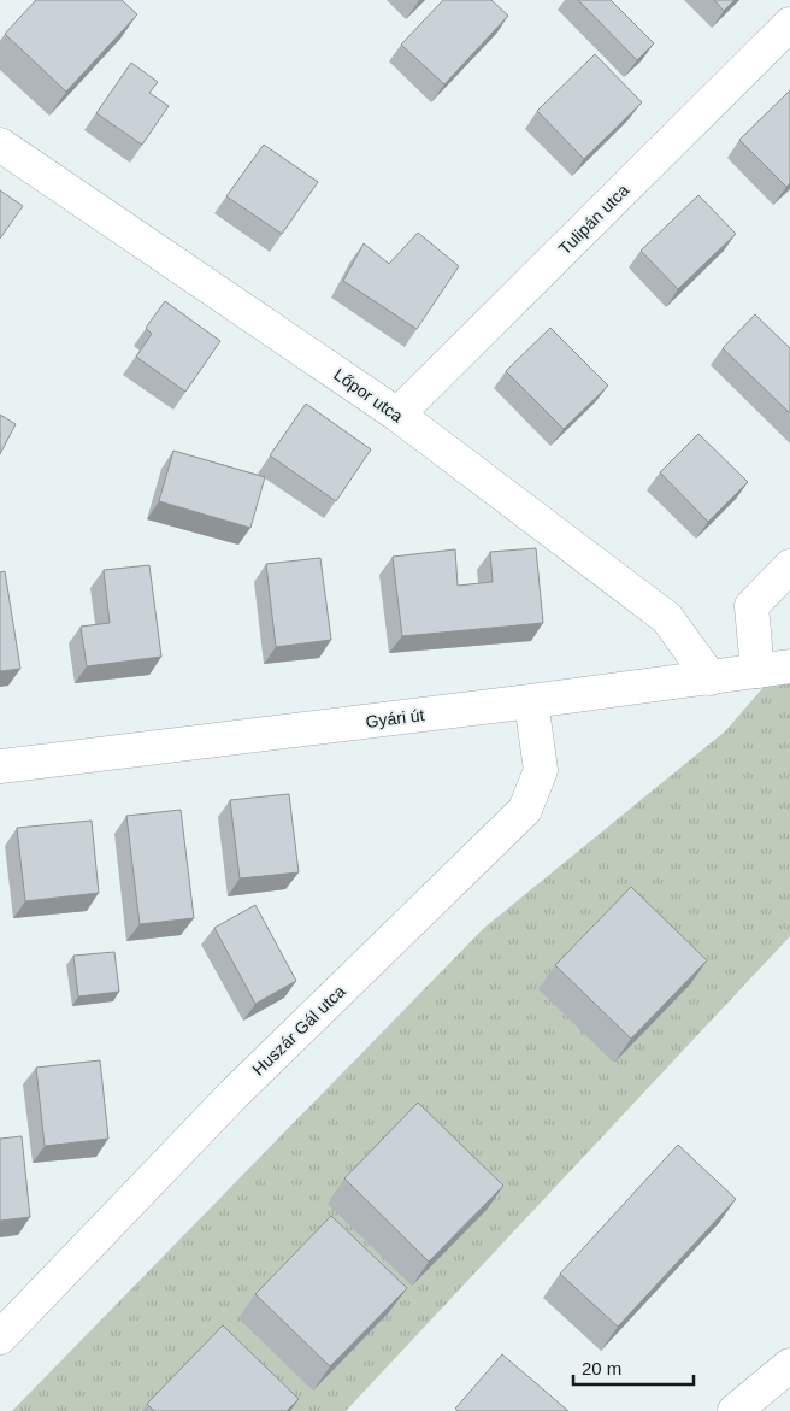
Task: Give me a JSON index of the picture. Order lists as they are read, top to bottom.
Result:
{
  "streets": {
    "street": [
      "Tulipán utca",
      "Lőpor utca",
      "Gyári út",
      "Huszár Gál utca"
    ]
  },
  "crossings": [
    ["Tulipán utca", "Lőpor utca"],
    ["Lőpor utca", "Gyári út"],
    ["Gyári út", "Huszár Gál utca"]
  ],
  "scale_bar": "20 m"
}
